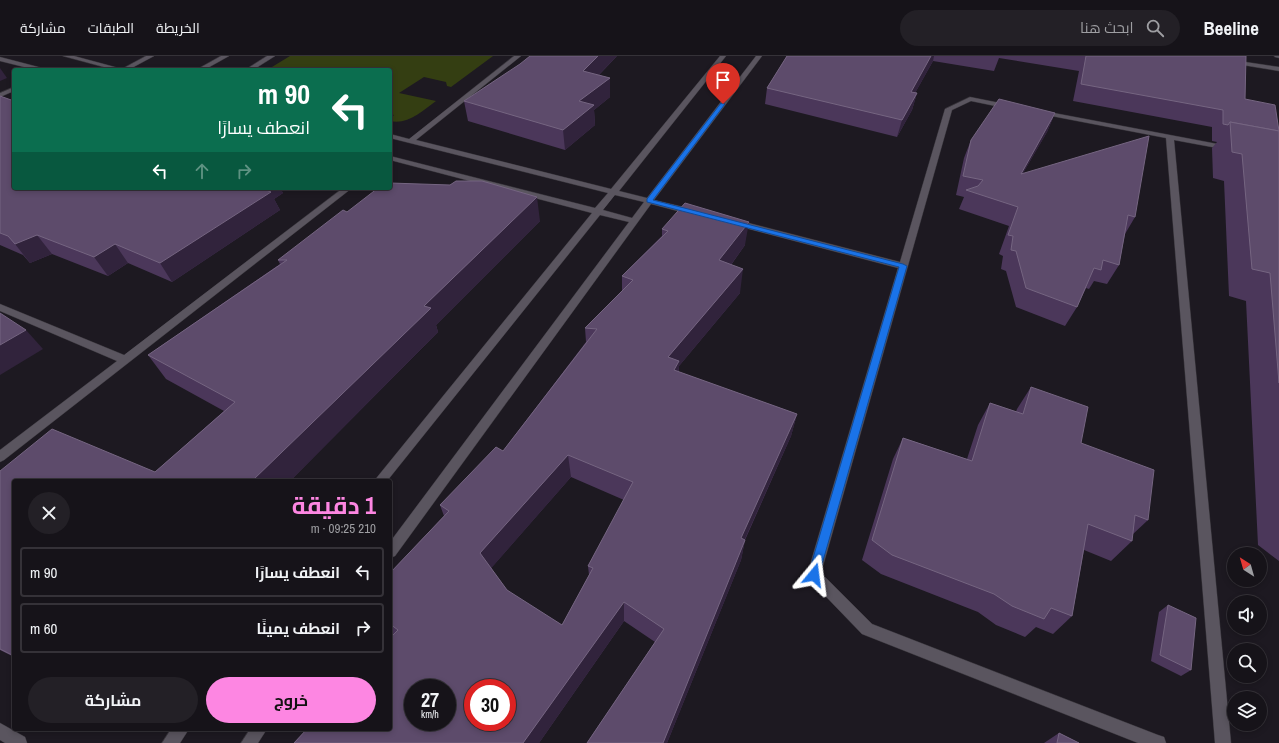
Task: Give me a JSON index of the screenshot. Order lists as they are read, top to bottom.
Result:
{
  "north": "top left",
  "page": {
    "header": "Beeline",
    "search": "ابحث هنا",
    "nav": ["الخريطة", "الطبقات", "مشاركة"],
    "turn": ["90 m", "انعطف يسارًا"],
    "heading": ["1 دقيقة", "210 m · 09:25"],
    "list": [
      {
        "name": "انعطف يسارًا",
        "value": "90 m"
      },
      {
        "name": "انعطف يمينًا",
        "value": "60 m"
      }
    ],
    "buttons": ["خروج", "مشاركة"],
    "speed": "27 km/h",
    "limit": "30"
  }
}
